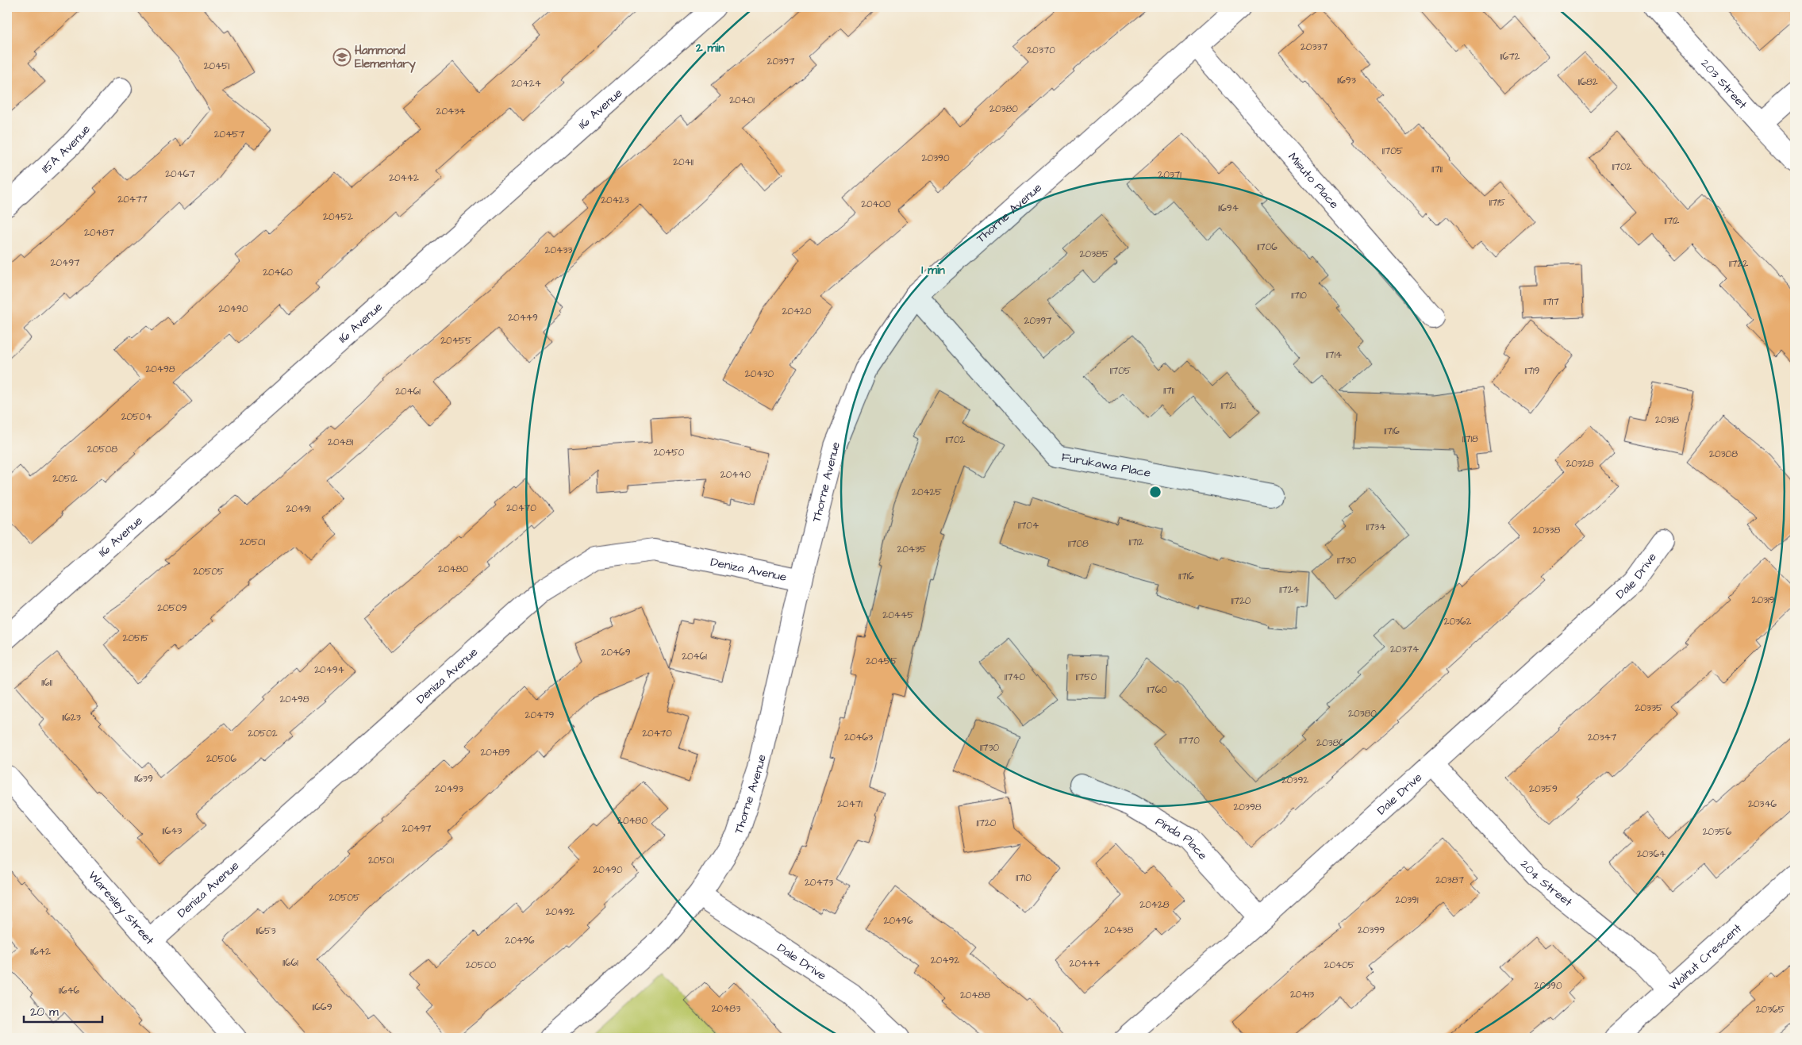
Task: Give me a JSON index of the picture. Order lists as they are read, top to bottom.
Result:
{
  "streets": {
    "street": [
      "203 Street",
      "116 Avenue",
      "115A Avenue",
      "Misuto Place",
      "Thorne Avenue",
      "Furukawa Place",
      "Deniza Avenue",
      "Dale Drive",
      "Pinda Place",
      "204 Street",
      "Waresley Street",
      "Walnut Crescent"
    ]
  },
  "crossings": [
    ["Misuto Place", "Thorne Avenue"],
    ["Thorne Avenue", "Furukawa Place"],
    ["Thorne Avenue", "Deniza Avenue"],
    ["Thorne Avenue", "Dale Drive"],
    ["Deniza Avenue", "Waresley Street"],
    ["Dale Drive", "Pinda Place"],
    ["Dale Drive", "204 Street"],
    ["204 Street", "Walnut Crescent"]
  ],
  "places": {
    "school or university": ["Hammond Elementary"]
  },
  "house_numbers": [
    "20337",
    "20370",
    "11672",
    "20397",
    "20451",
    "11693",
    "11682",
    "20424",
    "20401",
    "20380",
    "20434",
    "20457",
    "11705",
    "20390",
    "20411",
    "11702",
    "11711",
    "20467",
    "20371",
    "20442",
    "20477",
    "20423",
    "11715",
    "20400",
    "11694",
    "20452",
    "11712",
    "20487",
    "11706",
    "20433",
    "20385",
    "20497",
    "11722",
    "20460",
    "11710",
    "11717",
    "20490",
    "20420",
    "20449",
    "20397",
    "20455",
    "11714",
    "20498",
    "11705",
    "11719",
    "20430",
    "11711",
    "20461",
    "11721",
    "20504",
    "20318",
    "11716",
    "11718",
    "11702",
    "20481",
    "20508",
    "20450",
    "20308",
    "20328",
    "20440",
    "20512",
    "20425",
    "20470",
    "20491",
    "11704",
    "11734",
    "20338",
    "20501",
    "11712",
    "11708",
    "20435",
    "11730",
    "20480",
    "20505",
    "11716",
    "11724",
    "20319",
    "11720",
    "20509",
    "20445",
    "20362",
    "20515",
    "20374",
    "20469",
    "20461",
    "20455",
    "20494",
    "11740",
    "11750",
    "11611",
    "11760",
    "20498",
    "20335",
    "20380",
    "20479",
    "11623",
    "20502",
    "20470",
    "20463",
    "20347",
    "11770",
    "20386",
    "11730",
    "20489",
    "20506",
    "11639",
    "20392",
    "20493",
    "20359",
    "20471",
    "20346",
    "20398",
    "20480",
    "11720",
    "20497",
    "11643",
    "20356",
    "20364",
    "20501",
    "20490",
    "11710",
    "20387",
    "20473",
    "20505",
    "20391",
    "20428",
    "20492",
    "20496",
    "20438",
    "20399",
    "11653",
    "20496",
    "11642",
    "20492",
    "11661",
    "20444",
    "20500",
    "20405",
    "20390",
    "11646",
    "20413",
    "20488",
    "11669",
    "20483",
    "20365"
  ],
  "scale_bar": "20 m",
  "rings": ["2 min", "1 min"]
}
